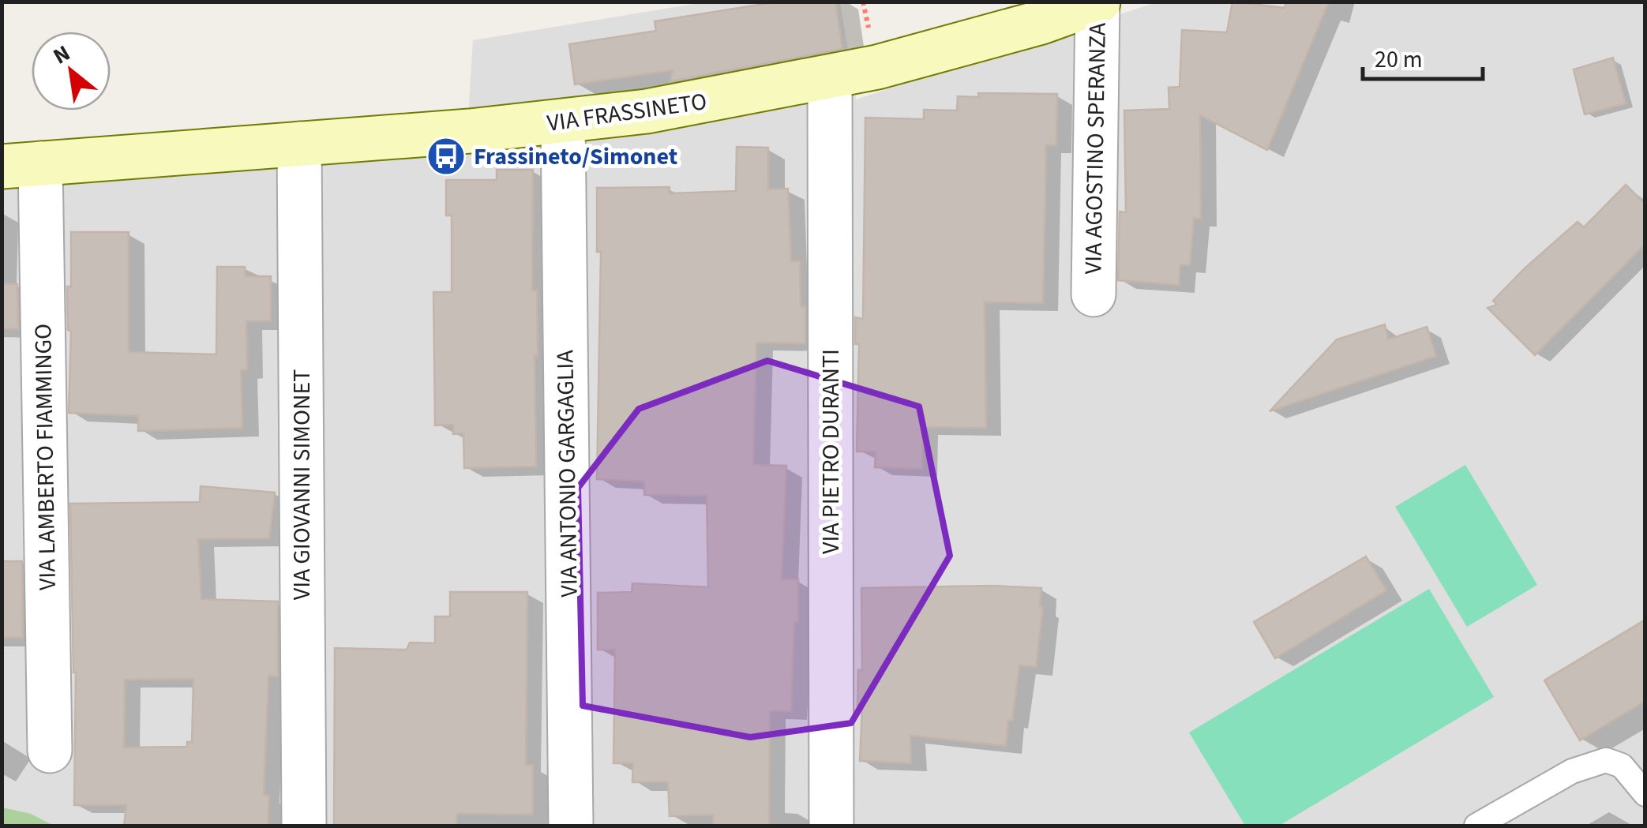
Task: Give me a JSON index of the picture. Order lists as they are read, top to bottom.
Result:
{
  "streets": {
    "street": [
      "VIA FRASSINETO",
      "VIA AGOSTINO SPERANZA",
      "VIA PIETRO DURANTI",
      "VIA LAMBERTO FIAMMINGO",
      "VIA ANTONIO GARGAGLIA",
      "VIA GIOVANNI SIMONET"
    ]
  },
  "crossings": [
    ["VIA FRASSINETO", "VIA AGOSTINO SPERANZA"],
    ["VIA FRASSINETO", "VIA PIETRO DURANTI"],
    ["VIA FRASSINETO", "VIA LAMBERTO FIAMMINGO"],
    ["VIA FRASSINETO", "VIA ANTONIO GARGAGLIA"],
    ["VIA FRASSINETO", "VIA GIOVANNI SIMONET"]
  ],
  "places": {
    "bus stop": ["Frassineto/Simonet"]
  },
  "scale_bar": "20 m",
  "north": "top left"
}
